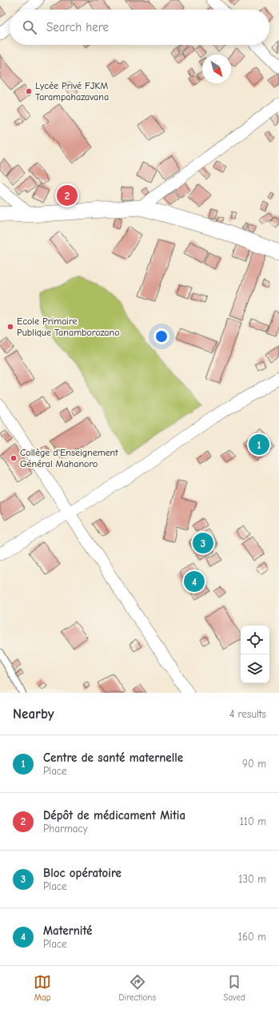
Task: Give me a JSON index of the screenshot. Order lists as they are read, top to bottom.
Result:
{
  "places": ["Lycée Privé FJKM Tarampahazavana", "Ecole Primaire Publique Tanamborozano", "Collège d'Enseignement Général Mahanoro"],
  "north": "bottom right",
  "page": {
    "search": "Search here",
    "pins": [
      "2",
      "1",
      "3",
      "4"
    ],
    "heading": ["Nearby", "4 results"],
    "list": [
      {
        "mark": "1",
        "name": "Centre de santé maternelle",
        "note": "Place",
        "value": "90 m"
      },
      {
        "mark": "2",
        "name": "Dépôt de médicament Mitia",
        "note": "Pharmacy",
        "value": "110 m"
      },
      {
        "mark": "3",
        "name": "Bloc opératoire",
        "note": "Place",
        "value": "130 m"
      },
      {
        "mark": "4",
        "name": "Maternité",
        "note": "Place",
        "value": "160 m"
      }
    ],
    "nav": ["Map", "Directions", "Saved"]
  }
}
